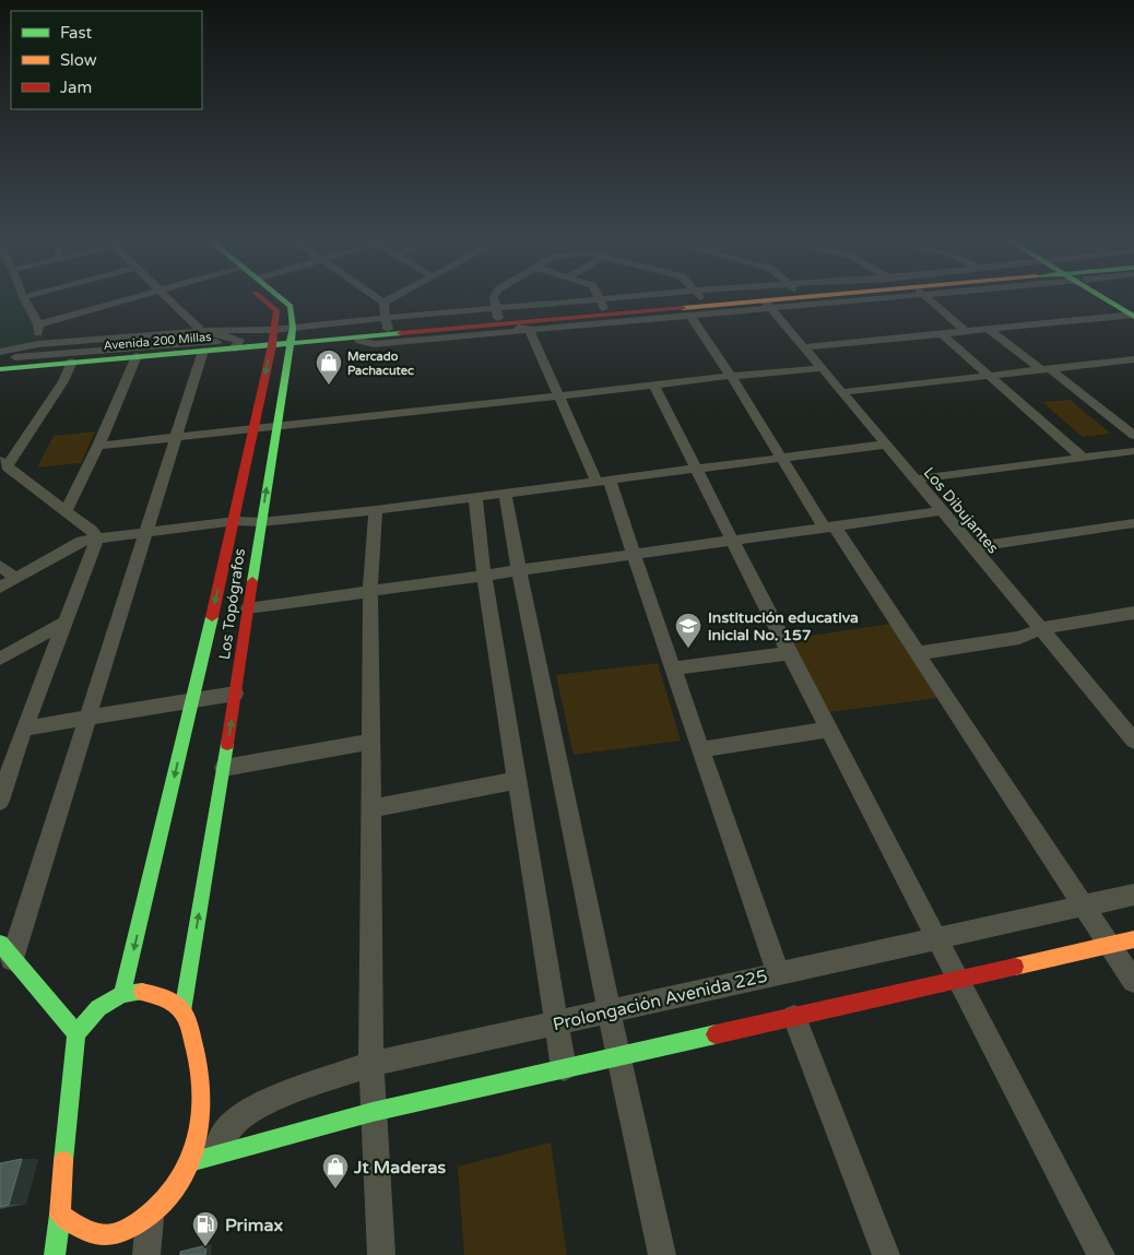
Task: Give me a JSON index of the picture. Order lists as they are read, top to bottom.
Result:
{
  "streets": {
    "main road": ["Avenida 200 Millas", "Los Topógrafos"],
    "street": ["Los Dibujantes", "Prolongación Avenida 225"]
  },
  "crossings": [
    ["Avenida 200 Millas", "Los Dibujantes"],
    ["Avenida 200 Millas", "Los Topógrafos"]
  ],
  "places": {
    "shop": ["Mercado Pachacutec", "Jt Maderas"],
    "school or university": ["Institución educativa inicial No. 157"],
    "fuel station": ["Primax"]
  },
  "legend": ["Fast", "Slow", "Jam"]
}
